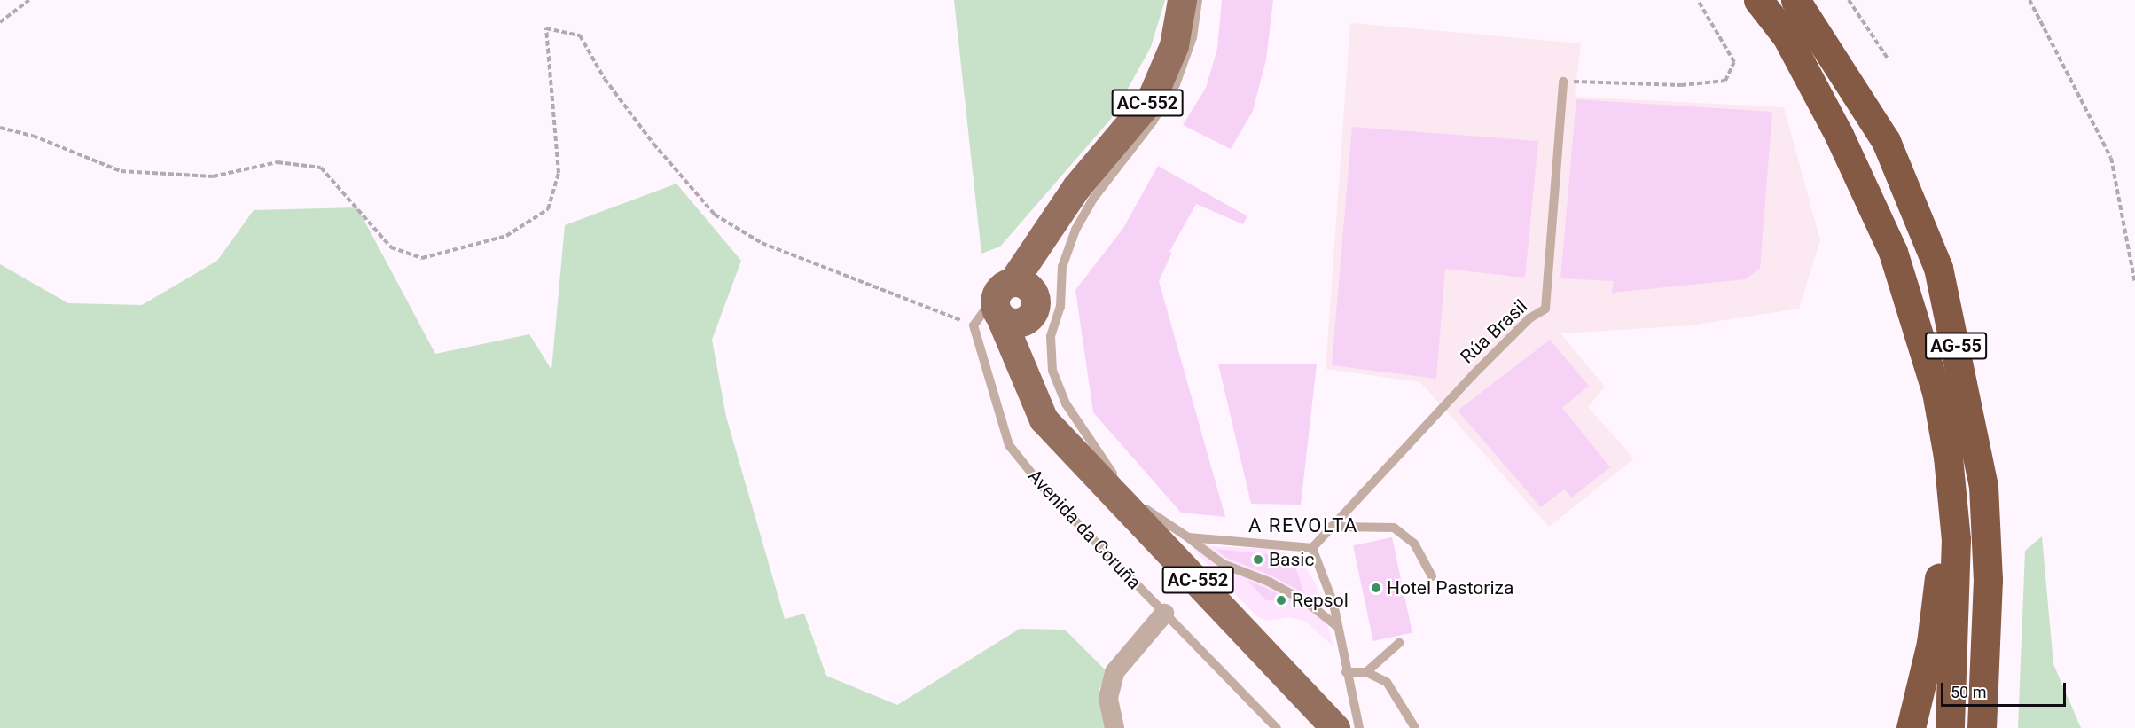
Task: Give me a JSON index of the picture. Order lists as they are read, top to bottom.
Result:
{
  "streets": {
    "highway": ["AG-55"],
    "main road": ["AC-552"],
    "lane": ["Rúa Brasil", "Avenida da Coruña"]
  },
  "districts": ["A REVOLTA"],
  "places": ["Basic", "Hotel Pastoriza", "Repsol"],
  "scale_bar": "50 m"
}
